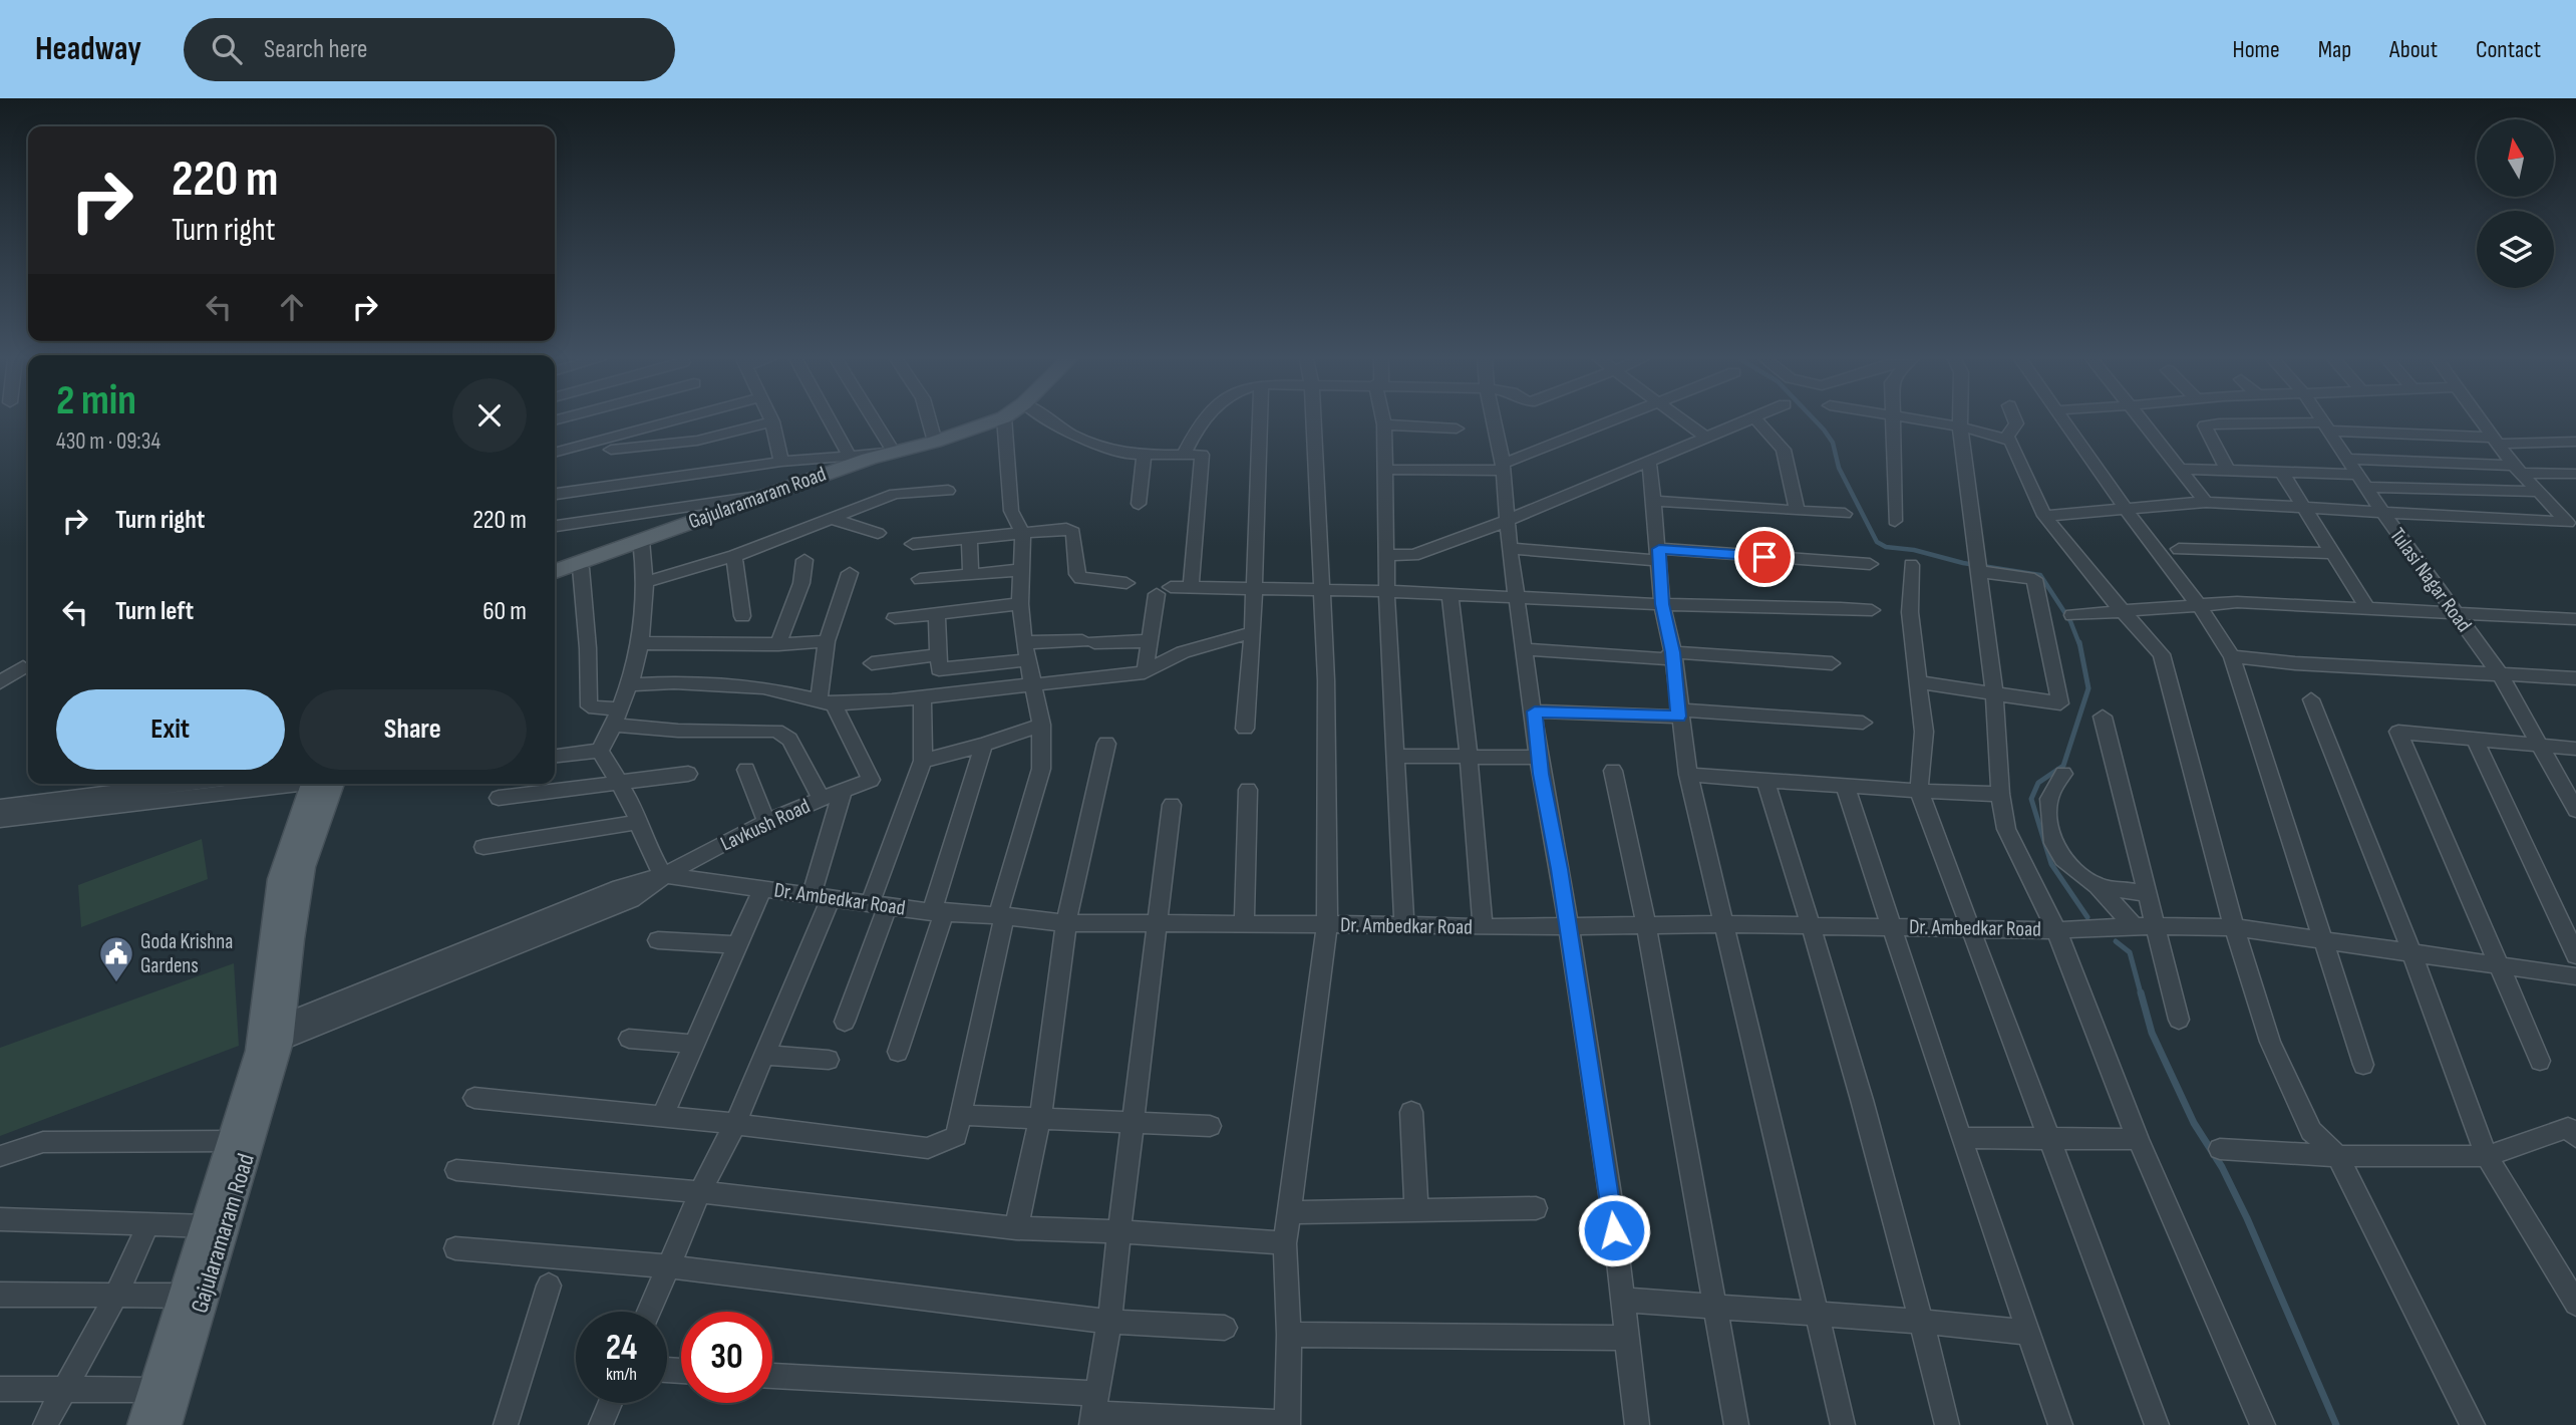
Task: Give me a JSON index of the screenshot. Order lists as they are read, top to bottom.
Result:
{
  "streets": {
    "main road": ["Gajularamaram Road"],
    "street": ["Tulasi Nagar Road", "Lavkush Road", "Dr. Ambedkar Road"]
  },
  "crossings": [
    ["Gajularamaram Road", "Lavkush Road"],
    ["Lavkush Road", "Dr. Ambedkar Road"]
  ],
  "places": {
    "public building": ["Goda Krishna Gardens"]
  },
  "north": "top",
  "page": {
    "header": "Headway",
    "search": "Search here",
    "nav": [
      "Home",
      "Map",
      "About",
      "Contact"
    ],
    "turn": ["220 m", "Turn right"],
    "heading": ["2 min", "430 m · 09:34"],
    "list": [
      {
        "name": "Turn right",
        "value": "220 m"
      },
      {
        "name": "Turn left",
        "value": "60 m"
      }
    ],
    "buttons": ["Exit", "Share"],
    "speed": "24 km/h",
    "limit": "30"
  }
}
